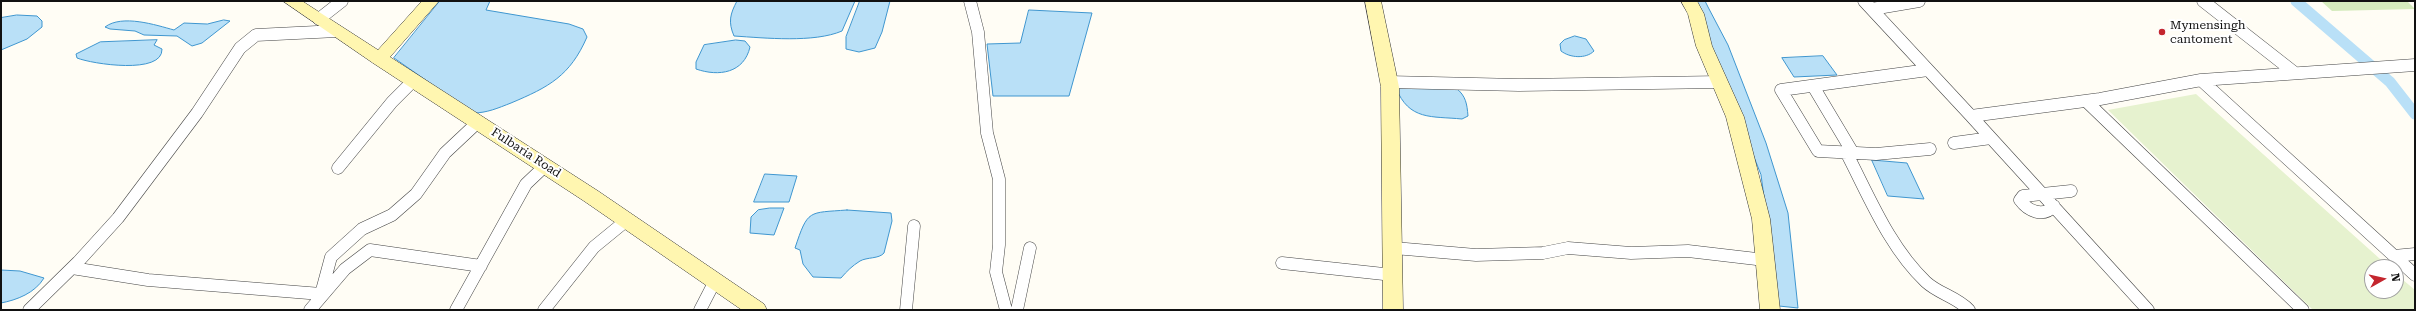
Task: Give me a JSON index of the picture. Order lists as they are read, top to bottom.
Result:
{
  "streets": {
    "street": ["Fulbaria Road"]
  },
  "places": ["Mymensingh cantoment"],
  "north": "right"
}
